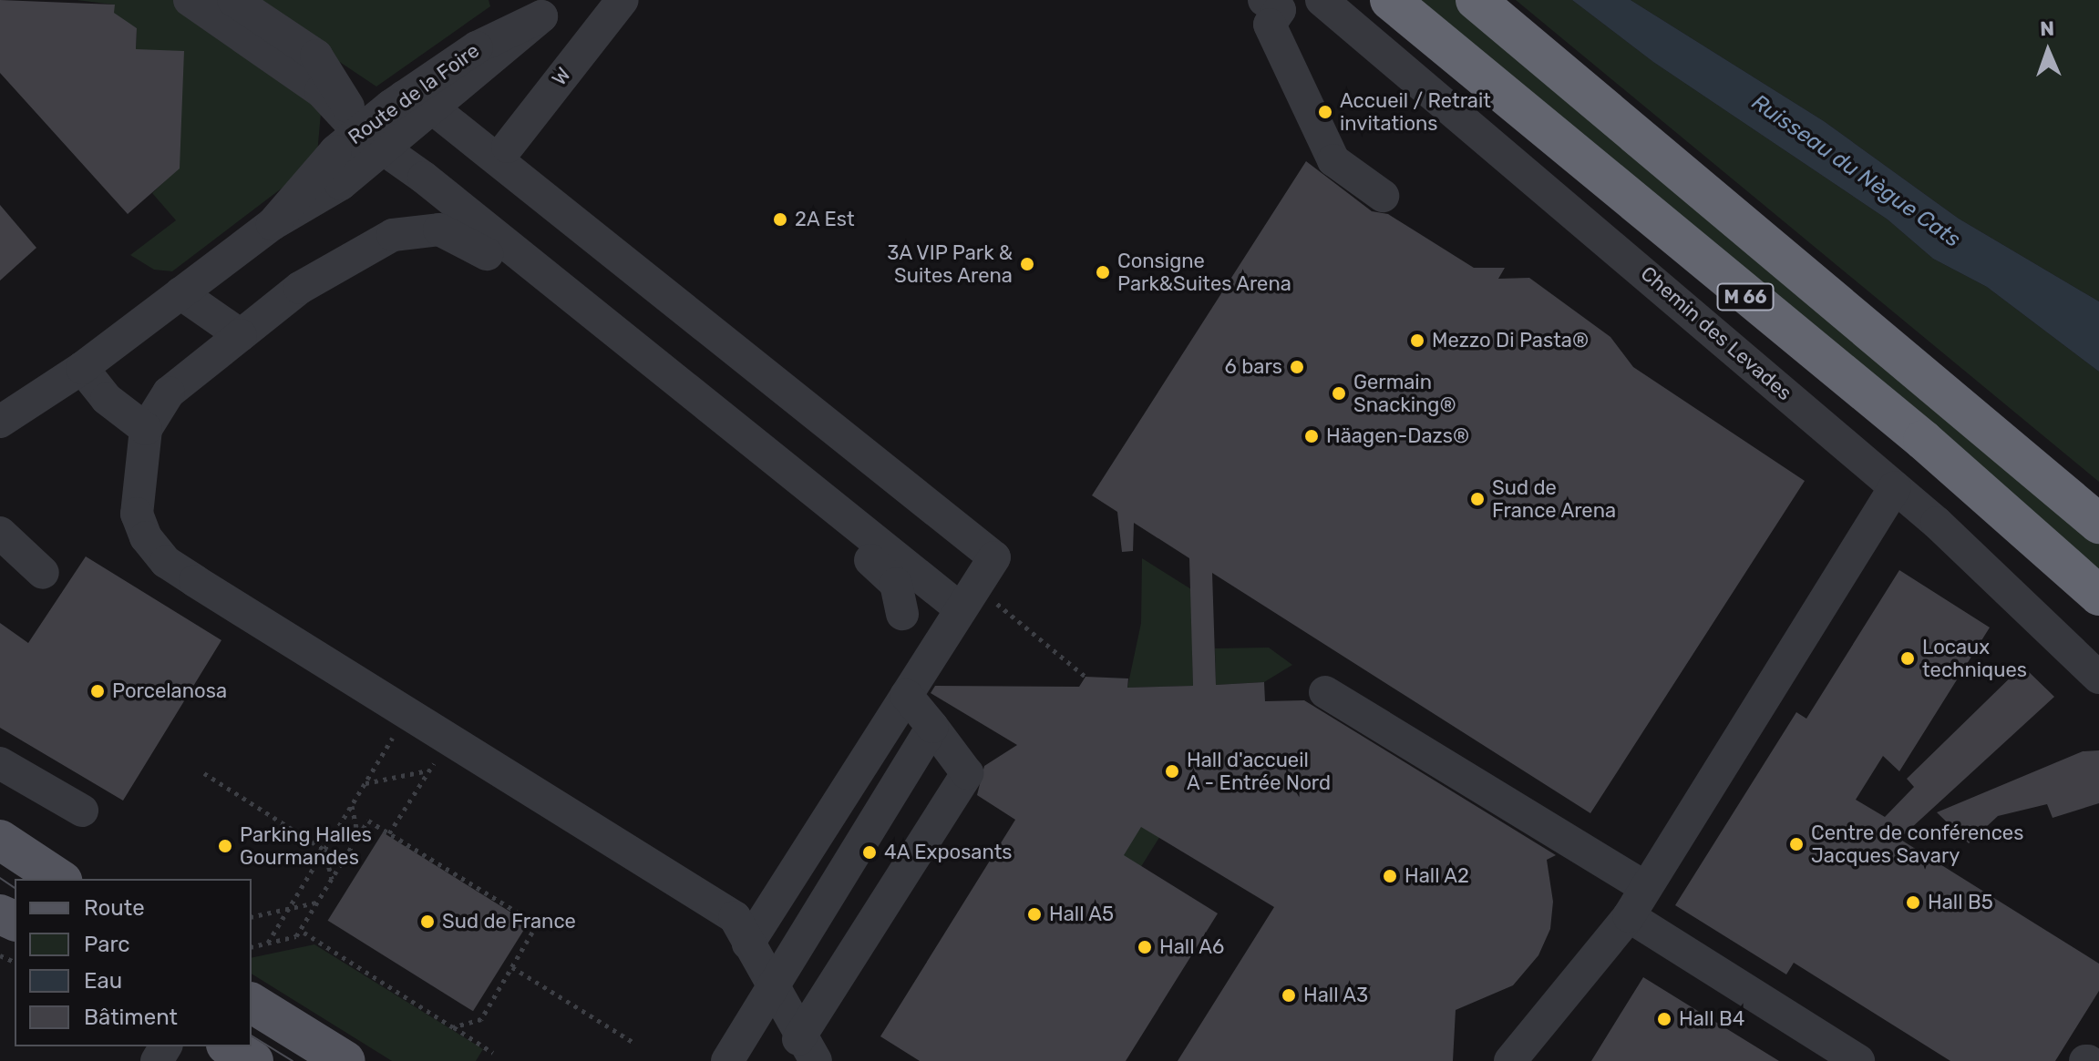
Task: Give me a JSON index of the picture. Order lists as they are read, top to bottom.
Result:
{
  "streets": {
    "highway": ["M 66"],
    "street": ["W", "Route de la Foire", "Chemin des Levades"]
  },
  "water": ["Ruisseau du Nègue Cats"],
  "places": [
    "Accueil / Retrait invitations",
    "2A Est",
    "3A VIP Park & Suites Arena",
    "Consigne Park&Suites Arena",
    "Mezzo Di Pasta®",
    "6 bars",
    "Germain Snacking®",
    "Häagen-Dazs®",
    "Sud de France Arena",
    "Locaux techniques",
    "Porcelanosa",
    "Hall d'accueil A - Entrée Nord",
    "Centre de conférences Jacques Savary",
    "Parking Halles Gourmandes",
    "4A Exposants",
    "Hall A2",
    "Hall B5",
    "Hall A5",
    "Sud de France",
    "Hall A6",
    "Hall A3",
    "Hall B4"
  ],
  "legend": [
    "Route",
    "Parc",
    "Eau",
    "Bâtiment"
  ],
  "north": "top"
}
